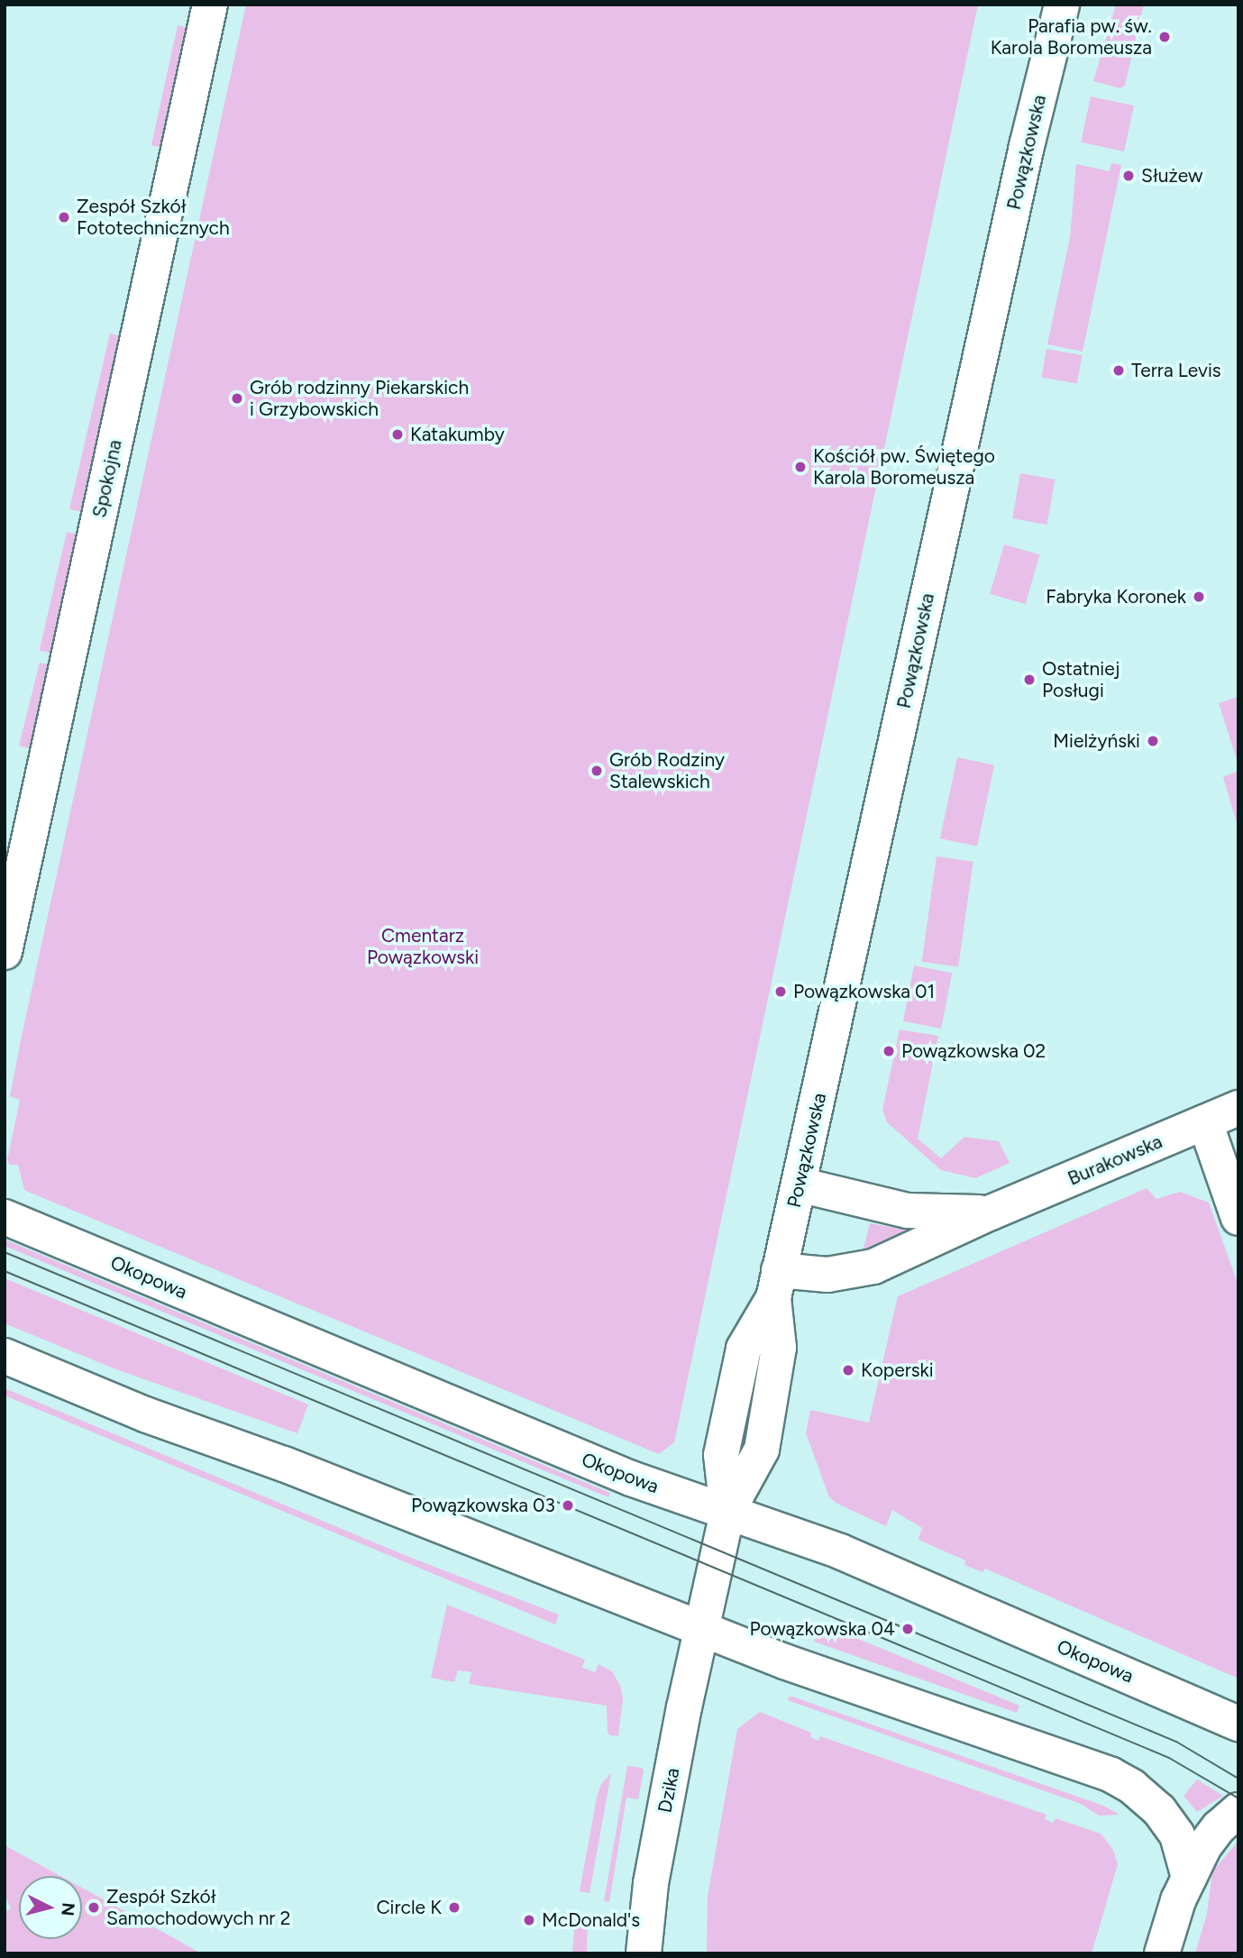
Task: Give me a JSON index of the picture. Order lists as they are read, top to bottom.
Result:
{
  "streets": {
    "main road": [
      "Powązkowska",
      "Spokojna",
      "Burakowska",
      "Okopowa",
      "Dzika"
    ]
  },
  "crossings": [
    ["Powązkowska", "Burakowska"],
    ["Powązkowska", "Okopowa"],
    ["Powązkowska", "Dzika"]
  ],
  "parks": ["Cmentarz Powązkowski"],
  "places": [
    "Parafia pw. św. Karola Boromeusza",
    "Służew",
    "Zespół Szkół Fototechnicznych",
    "Terra Levis",
    "Grób rodzinny Piekarskich i Grzybowskich",
    "Katakumby",
    "Kościół pw. Świętego Karola Boromeusza",
    "Fabryka Koronek",
    "Ostatniej Posługi",
    "Mielżyński",
    "Grób Rodziny Stalewskich",
    "Powązkowska 01",
    "Powązkowska 02",
    "Koperski",
    "Powązkowska 03",
    "Powązkowska 04",
    "Zespół Szkół Samochodowych nr 2",
    "Circle K",
    "McDonald's"
  ],
  "north": "right"
}
